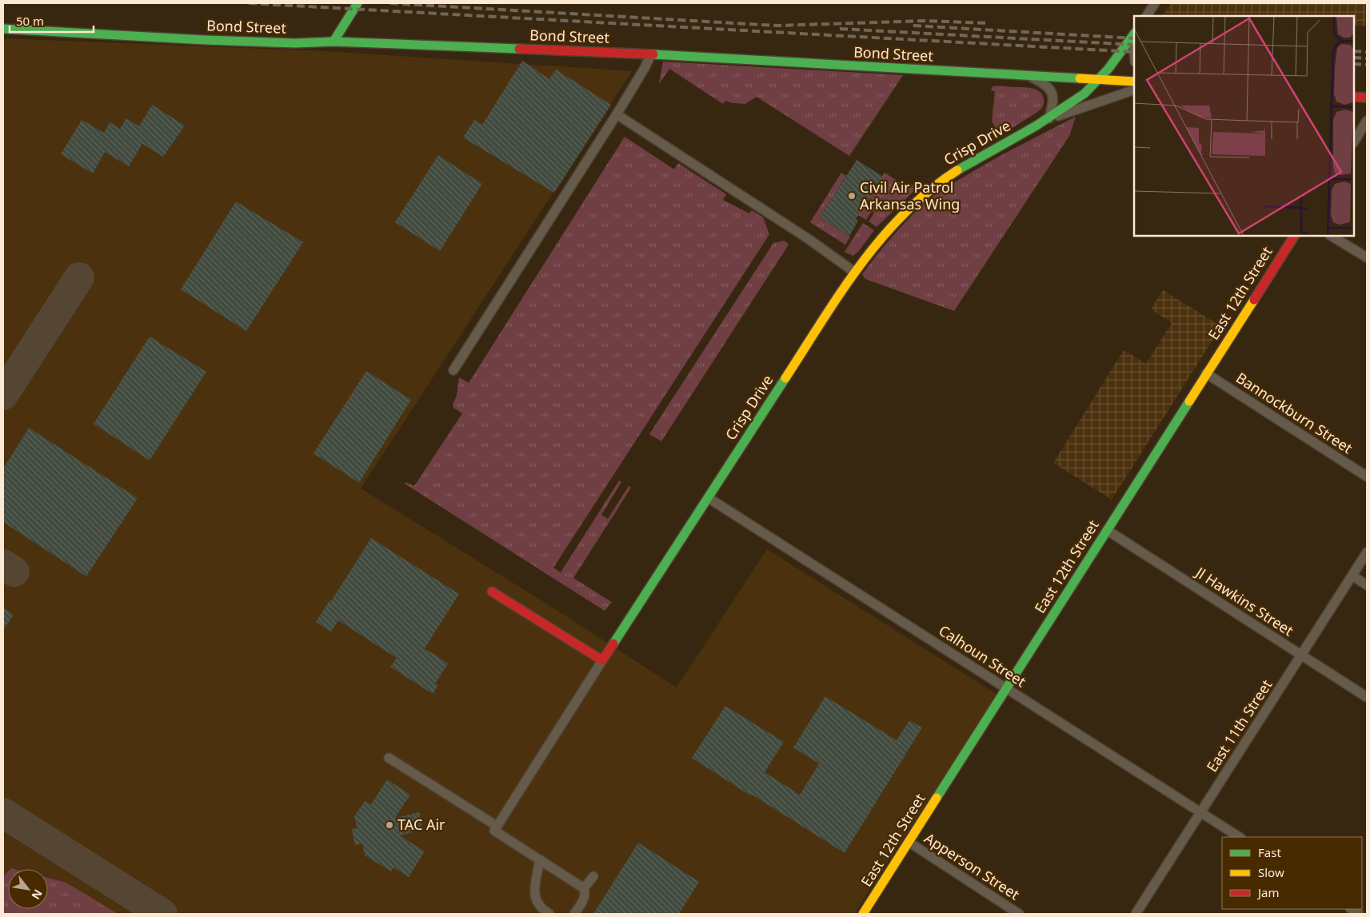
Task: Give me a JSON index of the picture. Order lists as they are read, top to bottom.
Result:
{
  "streets": {
    "street": [
      "Bond Street",
      "Crisp Drive",
      "East 12th Street",
      "Bannockburn Street",
      "Jl Hawkins Street",
      "Calhoun Street",
      "East 11th Street",
      "Apperson Street"
    ]
  },
  "crossings": [
    ["Bond Street", "Crisp Drive"],
    ["Crisp Drive", "Calhoun Street"],
    ["East 12th Street", "Bannockburn Street"],
    ["East 12th Street", "Jl Hawkins Street"],
    ["East 12th Street", "Calhoun Street"],
    ["East 12th Street", "Apperson Street"],
    ["Jl Hawkins Street", "East 11th Street"],
    ["Calhoun Street", "East 11th Street"]
  ],
  "places": ["Civil Air Patrol Arkansas Wing", "TAC Air"],
  "legend": ["Fast", "Slow", "Jam"],
  "scale_bar": "50 m",
  "north": "bottom right"
}
